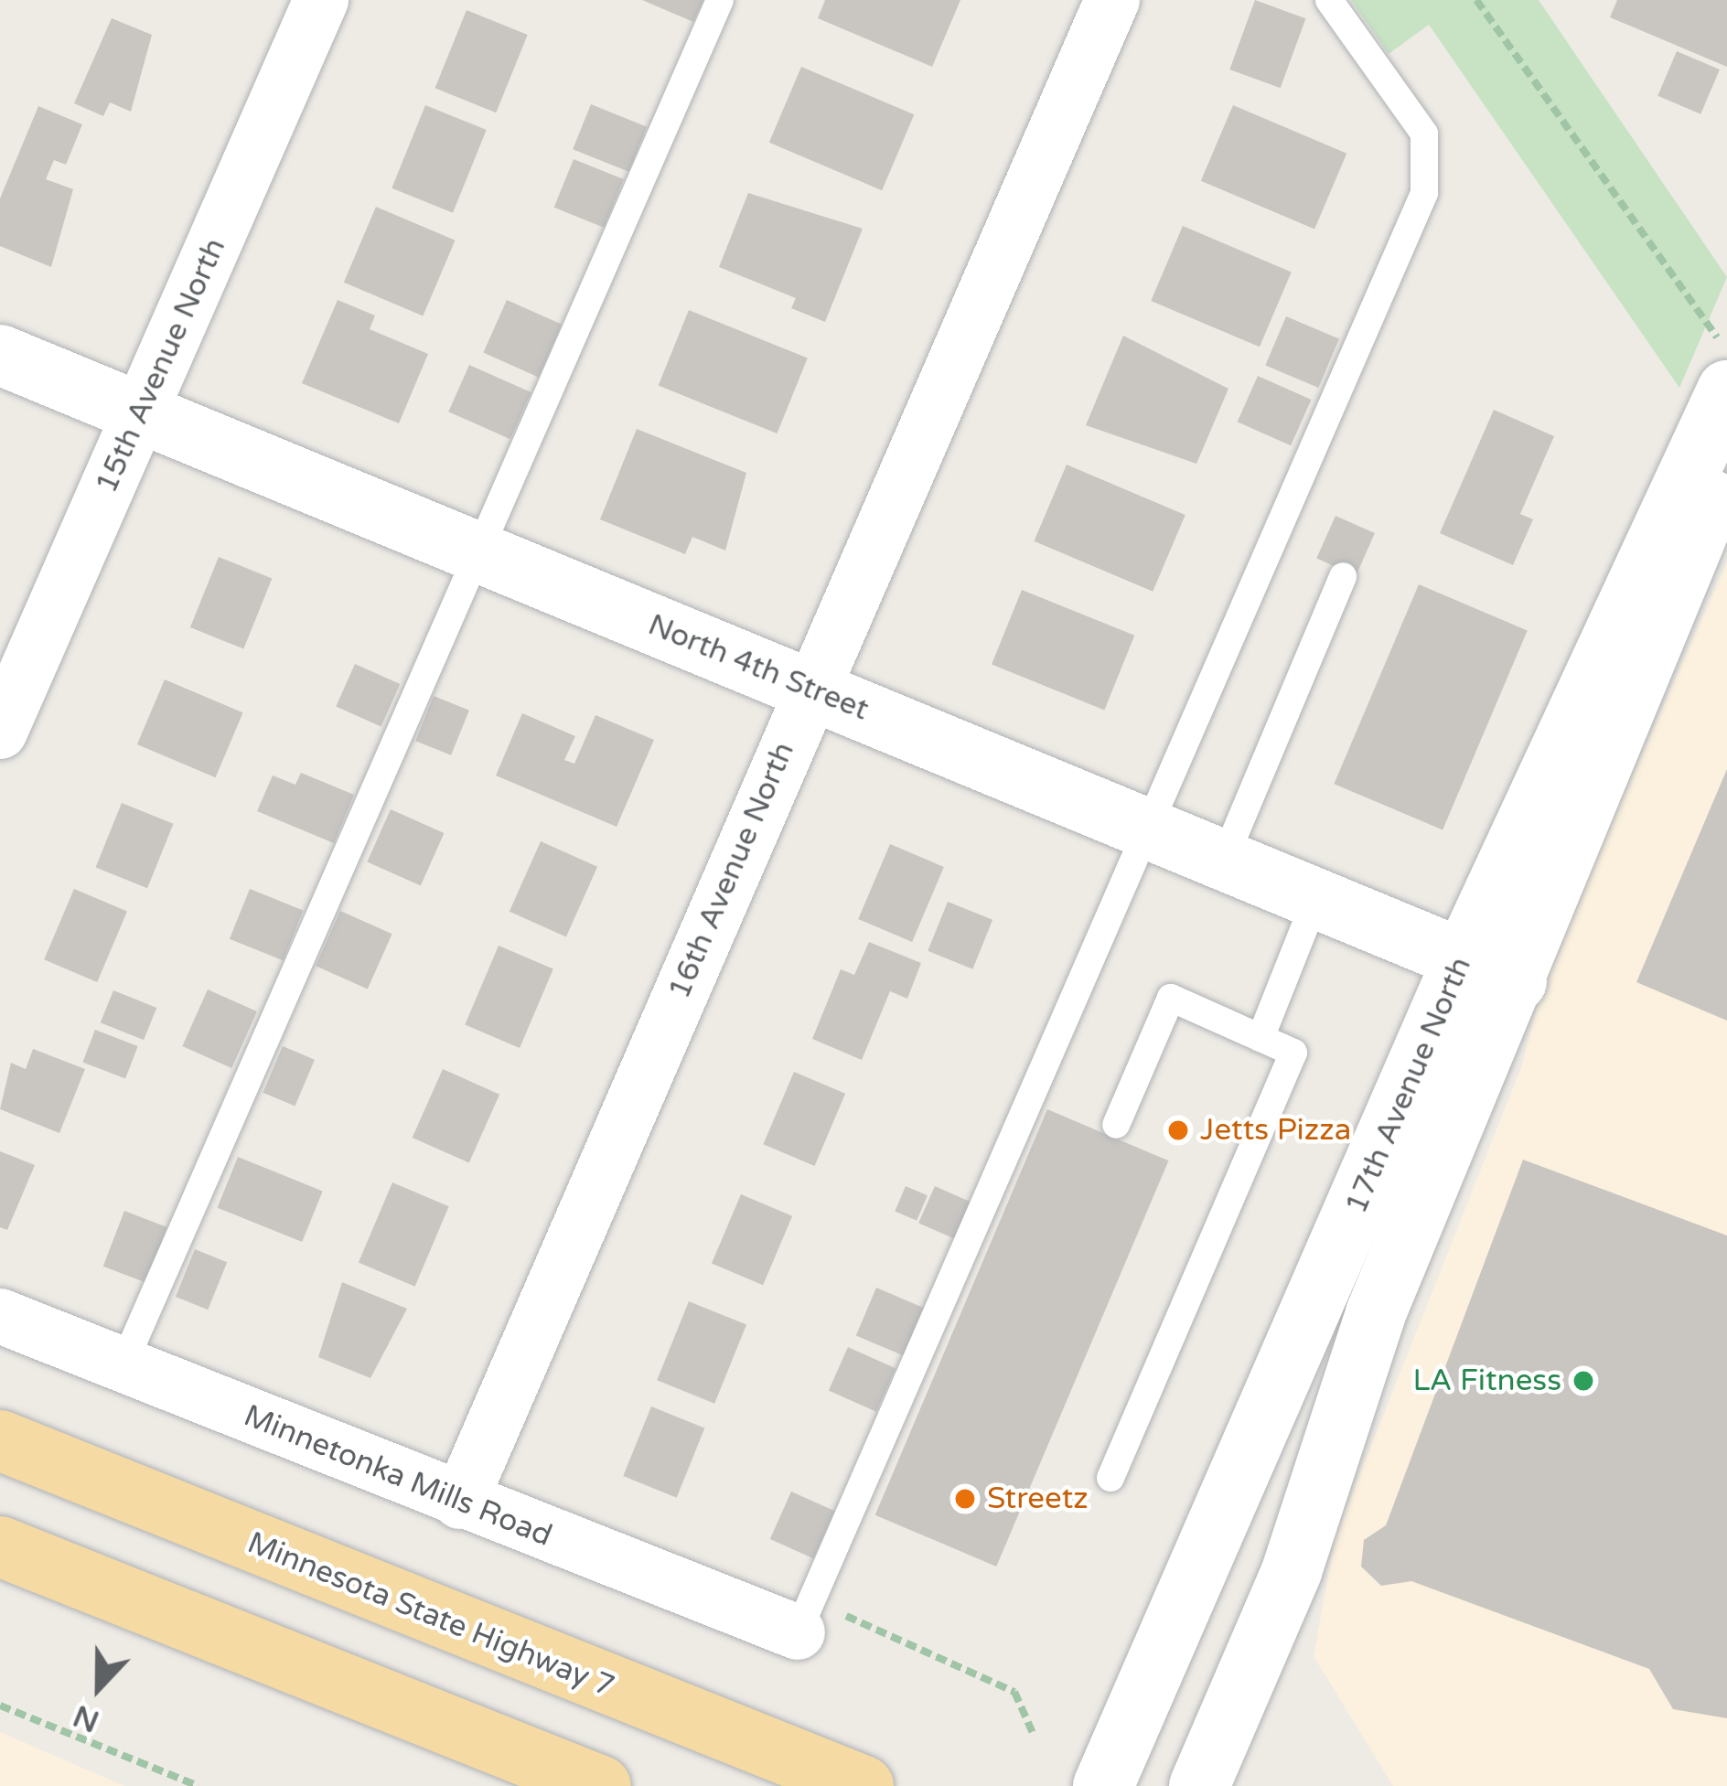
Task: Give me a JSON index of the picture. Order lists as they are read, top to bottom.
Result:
{
  "streets": {
    "highway": ["Minnesota State Highway 7"],
    "street": [
      "15th Avenue North",
      "North 4th Street",
      "16th Avenue North",
      "17th Avenue North",
      "Minnetonka Mills Road"
    ]
  },
  "crossings": [
    ["15th Avenue North", "North 4th Street"],
    ["North 4th Street", "16th Avenue North"],
    ["North 4th Street", "17th Avenue North"],
    ["16th Avenue North", "Minnetonka Mills Road"]
  ],
  "places": ["Jetts Pizza", "LA Fitness", "Streetz"],
  "north": "bottom"
}
